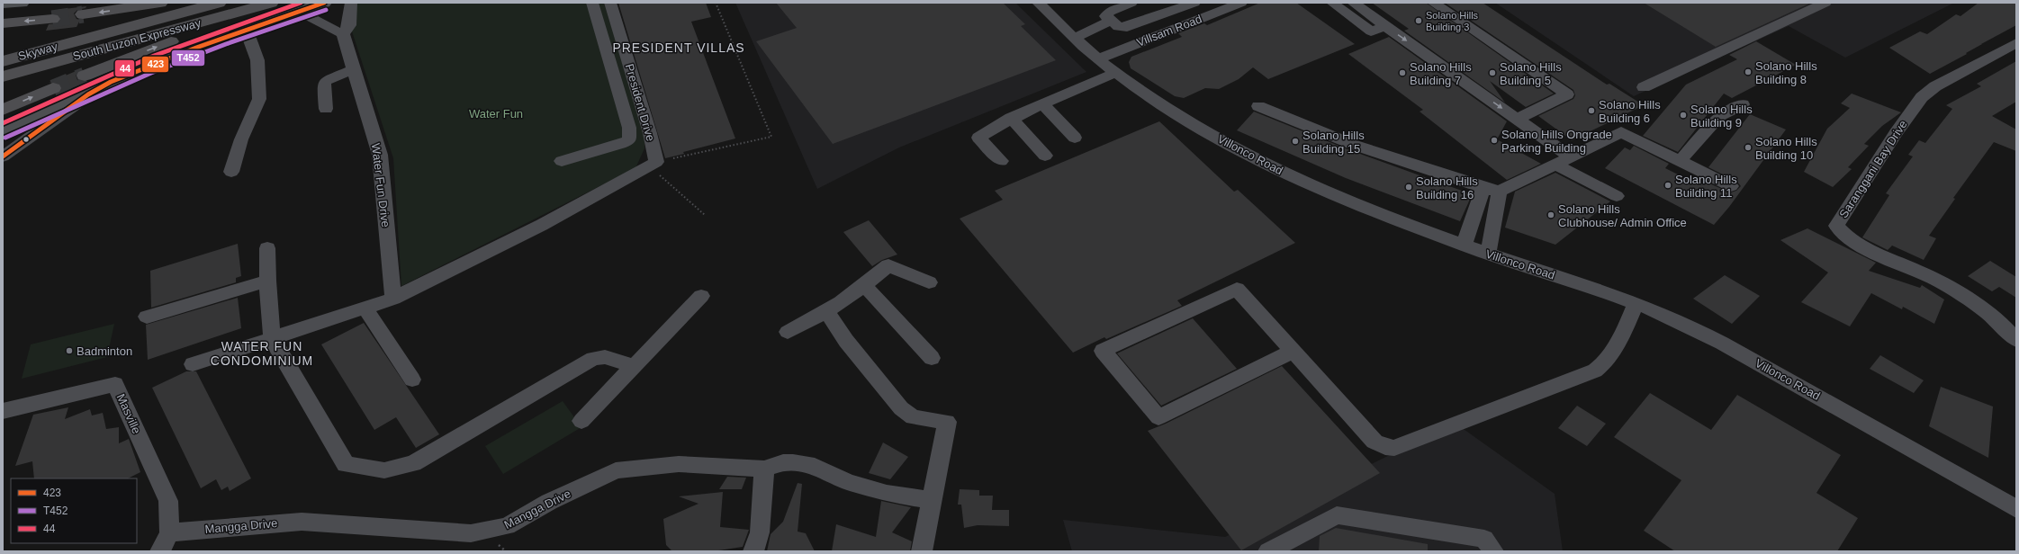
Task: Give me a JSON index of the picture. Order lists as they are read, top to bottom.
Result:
{
  "streets": {
    "highway": ["South Luzon Expressway", "Skyway"],
    "street": [
      "Villsam Road",
      "President Drive",
      "Villonco Road",
      "Saranggani Bay Drive",
      "Water Fun Drive",
      "Masville",
      "Mangga Drive"
    ]
  },
  "crossings": [
    ["Villsam Road", "Villonco Road"],
    ["Masville", "Mangga Drive"]
  ],
  "districts": ["PRESIDENT VILLAS", "WATER FUN CONDOMINIUM"],
  "parks": ["Water Fun"],
  "places": [
    "Solano Hills Building 3",
    "Solano Hills Building 8",
    "Solano Hills Building 7",
    "Solano Hills Building 5",
    "Solano Hills Building 6",
    "Solano Hills Building 9",
    "Solano Hills Ongrade Parking Building",
    "Solano Hills Building 15",
    "Solano Hills Building 10",
    "Solano Hills Building 11",
    "Solano Hills Building 16",
    "Solano Hills Clubhouse/ Admin Office",
    "Badminton"
  ],
  "lines": ["transit line 423", "transit line 44", "transit line T452"],
  "legend": ["423", "T452", "44"]
}
